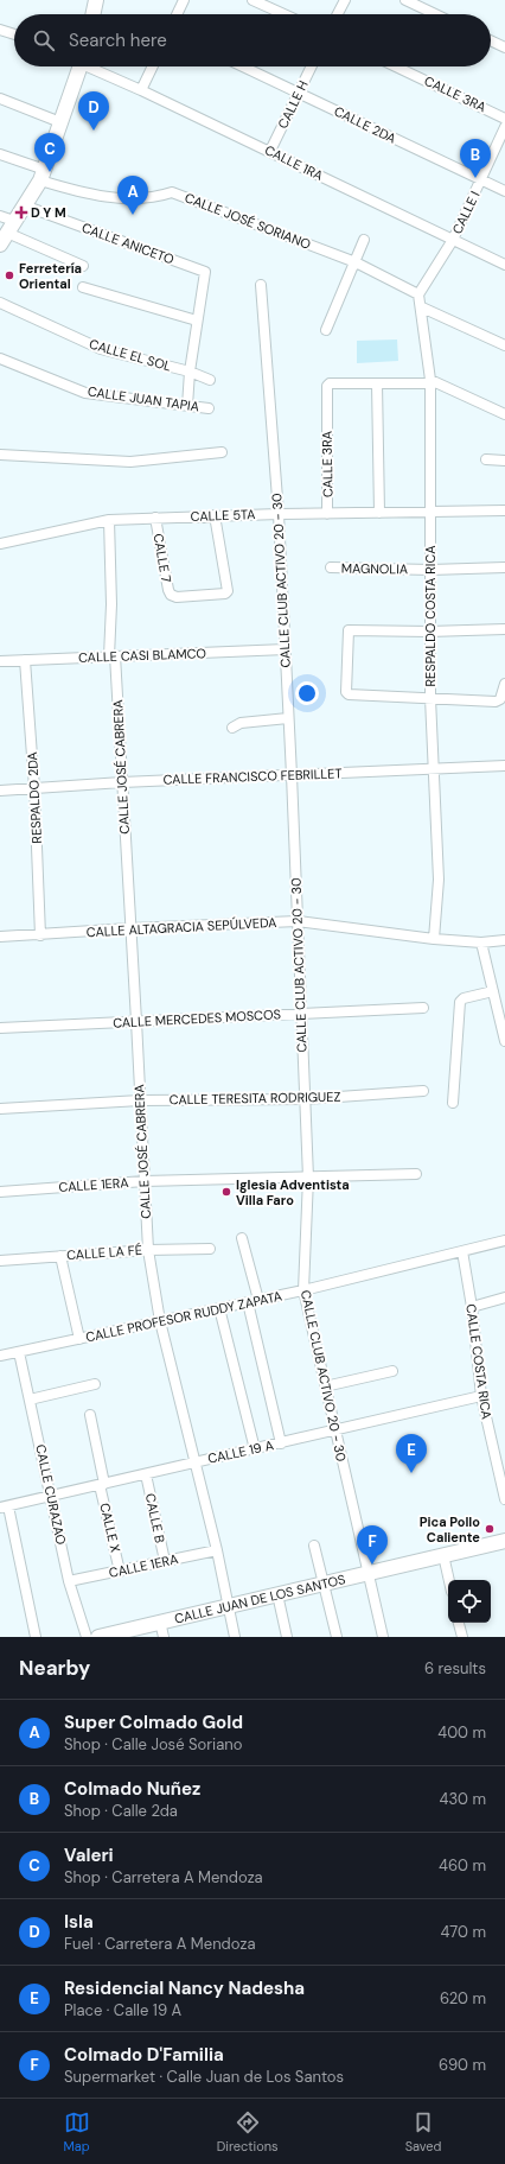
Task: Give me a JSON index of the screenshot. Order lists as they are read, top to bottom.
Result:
{
  "streets": {
    "street": [
      "CALLE 3RA",
      "CALLE H",
      "CALLE 2DA",
      "CALLE 1RA",
      "CALLE I",
      "CALLE JOSÉ SORIANO",
      "CALLE ANICETO",
      "CALLE EL SOL",
      "CALLE JUAN TAPIA",
      "CALLE 5TA",
      "CALLE 7",
      "MAGNOLIA",
      "CALLE CLUB ACTIVO 20 - 30",
      "RESPALDO COSTA RICA",
      "CALLE CASI BLAMCO",
      "CALLE JOSÉ CABRERA",
      "CALLE FRANCISCO FEBRILLET",
      "RESPALDO 2DA",
      "CALLE ALTAGRACIA SEPÚLVEDA",
      "CALLE MERCEDES MOSCOS",
      "CALLE TERESITA RODRIGUEZ",
      "CALLE 1ERA",
      "CALLE LA FÉ",
      "CALLE PROFESOR RUDDY ZAPATA",
      "CALLE COSTA RICA",
      "CALLE 19 A",
      "CALLE CURAZAO",
      "CALLE B",
      "CALLE X",
      "CALLE JUAN DE LOS SANTOS"
    ]
  },
  "crossings": [
    ["CALLE 3RA", "CALLE 5TA"],
    ["CALLE H", "CALLE 2DA"],
    ["CALLE H", "CALLE 1RA"],
    ["CALLE 2DA", "CALLE I"],
    ["CALLE 1RA", "CALLE I"],
    ["CALLE I", "CALLE JOSÉ SORIANO"],
    ["CALLE I", "RESPALDO COSTA RICA"],
    ["CALLE JOSÉ SORIANO", "RESPALDO COSTA RICA"],
    ["CALLE 5TA", "CALLE 7"],
    ["CALLE 5TA", "CALLE CLUB ACTIVO 20 - 30"],
    ["CALLE 5TA", "RESPALDO COSTA RICA"],
    ["CALLE 5TA", "CALLE JOSÉ CABRERA"],
    ["MAGNOLIA", "RESPALDO COSTA RICA"],
    ["CALLE CLUB ACTIVO 20 - 30", "CALLE CASI BLAMCO"],
    ["CALLE CLUB ACTIVO 20 - 30", "CALLE FRANCISCO FEBRILLET"],
    ["CALLE CLUB ACTIVO 20 - 30", "CALLE ALTAGRACIA SEPÚLVEDA"],
    ["CALLE CLUB ACTIVO 20 - 30", "CALLE MERCEDES MOSCOS"],
    ["CALLE CLUB ACTIVO 20 - 30", "CALLE TERESITA RODRIGUEZ"],
    ["CALLE CLUB ACTIVO 20 - 30", "CALLE 1ERA"],
    ["CALLE CLUB ACTIVO 20 - 30", "CALLE PROFESOR RUDDY ZAPATA"],
    ["CALLE CLUB ACTIVO 20 - 30", "CALLE 19 A"],
    ["CALLE CLUB ACTIVO 20 - 30", "CALLE JUAN DE LOS SANTOS"],
    ["RESPALDO COSTA RICA", "CALLE FRANCISCO FEBRILLET"],
    ["RESPALDO COSTA RICA", "CALLE ALTAGRACIA SEPÚLVEDA"],
    ["CALLE CASI BLAMCO", "CALLE JOSÉ CABRERA"],
    ["CALLE CASI BLAMCO", "RESPALDO 2DA"],
    ["CALLE JOSÉ CABRERA", "CALLE FRANCISCO FEBRILLET"],
    ["CALLE JOSÉ CABRERA", "CALLE ALTAGRACIA SEPÚLVEDA"],
    ["CALLE JOSÉ CABRERA", "CALLE MERCEDES MOSCOS"],
    ["CALLE JOSÉ CABRERA", "CALLE TERESITA RODRIGUEZ"],
    ["CALLE JOSÉ CABRERA", "CALLE 1ERA"],
    ["CALLE JOSÉ CABRERA", "CALLE LA FÉ"],
    ["CALLE JOSÉ CABRERA", "CALLE PROFESOR RUDDY ZAPATA"],
    ["CALLE JOSÉ CABRERA", "CALLE 19 A"],
    ["CALLE JOSÉ CABRERA", "CALLE JUAN DE LOS SANTOS"],
    ["CALLE FRANCISCO FEBRILLET", "RESPALDO 2DA"],
    ["RESPALDO 2DA", "CALLE ALTAGRACIA SEPÚLVEDA"],
    ["CALLE 1ERA", "CALLE CURAZAO"],
    ["CALLE 1ERA", "CALLE B"],
    ["CALLE 1ERA", "CALLE X"],
    ["CALLE PROFESOR RUDDY ZAPATA", "CALLE COSTA RICA"],
    ["CALLE PROFESOR RUDDY ZAPATA", "CALLE CURAZAO"],
    ["CALLE COSTA RICA", "CALLE 19 A"],
    ["CALLE 19 A", "CALLE CURAZAO"],
    ["CALLE 19 A", "CALLE B"],
    ["CALLE 19 A", "CALLE X"]
  ],
  "places": {
    "health": ["D Y M"],
    "other": ["Ferretería Oriental", "Iglesia Adventista Villa Faro", "Pica Pollo Caliente"]
  },
  "page": {
    "search": "Search here",
    "pins": [
      "D",
      "C",
      "B",
      "A",
      "E",
      "F"
    ],
    "heading": ["Nearby", "6 results"],
    "list": [
      {
        "mark": "A",
        "name": "Super Colmado Gold",
        "note": "Shop · Calle José Soriano",
        "value": "400 m"
      },
      {
        "mark": "B",
        "name": "Colmado Nuñez",
        "note": "Shop · Calle 2da",
        "value": "430 m"
      },
      {
        "mark": "C",
        "name": "Valeri",
        "note": "Shop · Carretera A Mendoza",
        "value": "460 m"
      },
      {
        "mark": "D",
        "name": "Isla",
        "note": "Fuel · Carretera A Mendoza",
        "value": "470 m"
      },
      {
        "mark": "E",
        "name": "Residencial Nancy Nadesha",
        "note": "Place · Calle 19 A",
        "value": "620 m"
      },
      {
        "mark": "F",
        "name": "Colmado D'Familia",
        "note": "Supermarket · Calle Juan de Los Santos",
        "value": "690 m"
      }
    ],
    "nav": ["Map", "Directions", "Saved"]
  }
}
